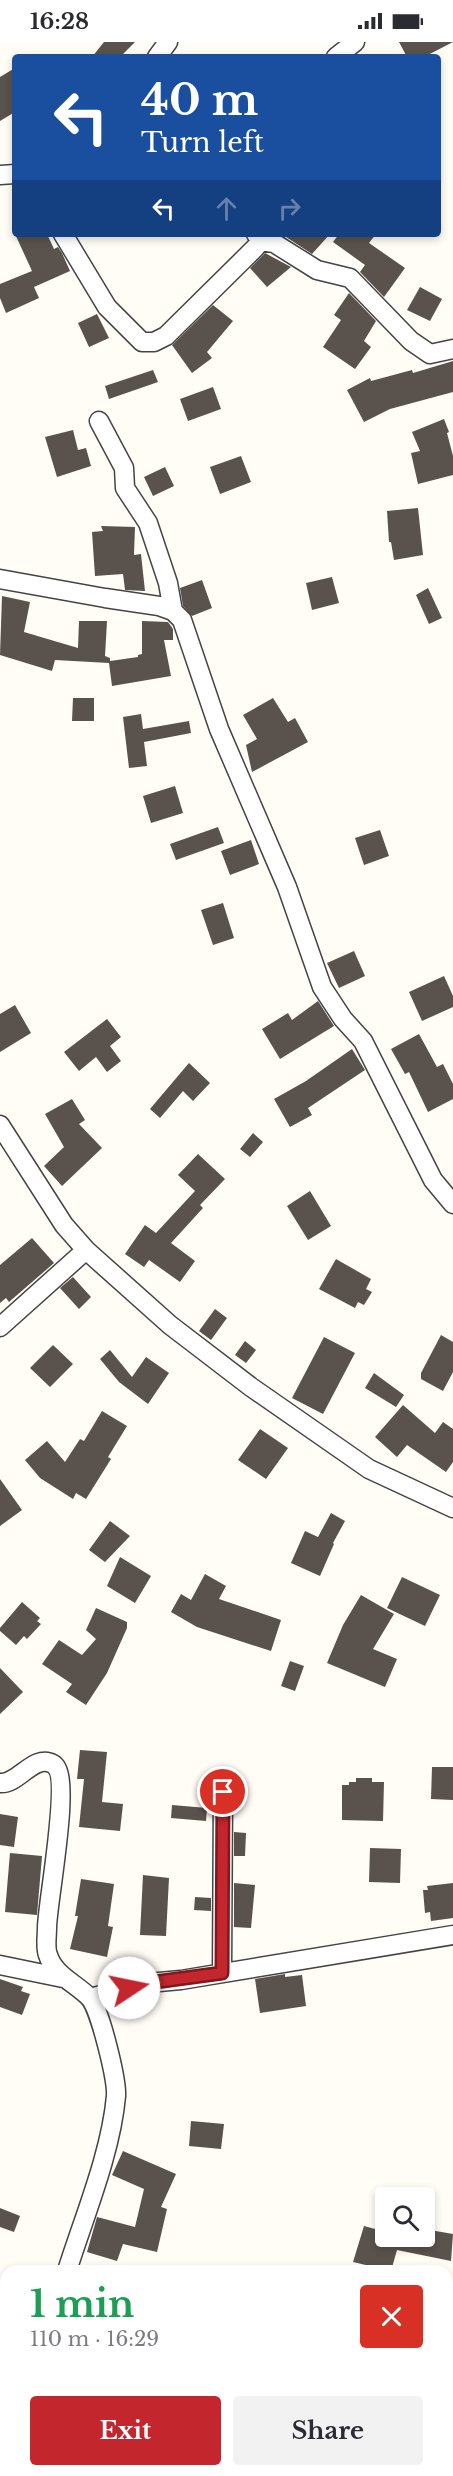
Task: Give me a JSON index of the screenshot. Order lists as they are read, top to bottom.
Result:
{
  "page": {
    "status": "16:28",
    "turn": ["40 m", "Turn left"],
    "heading": ["1 min", "110 m · 16:29"],
    "buttons": ["Exit", "Share"]
  }
}
